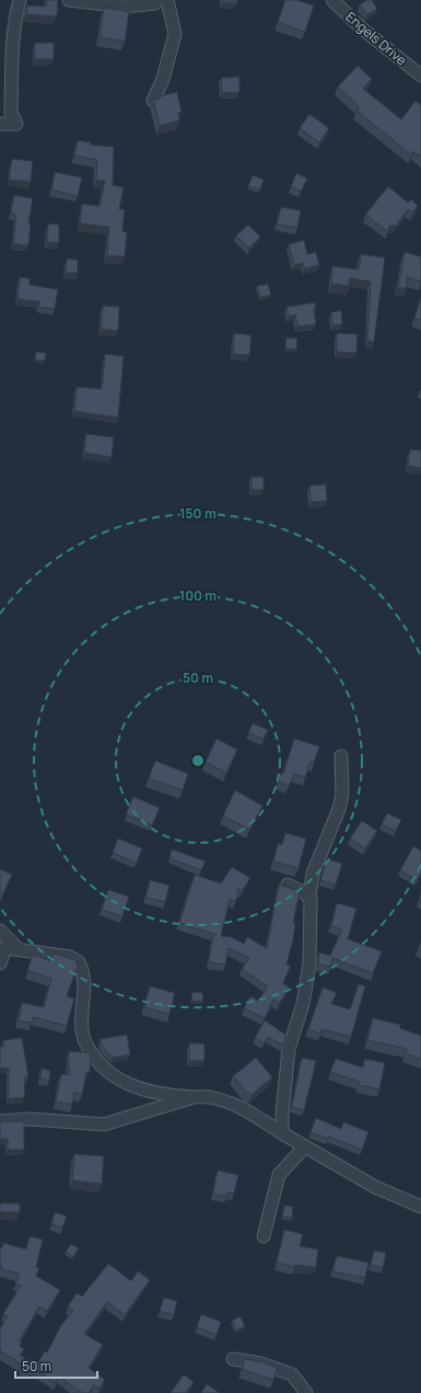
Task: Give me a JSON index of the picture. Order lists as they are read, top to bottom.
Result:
{
  "streets": {
    "street": ["Engels Drive"]
  },
  "scale_bar": "50 m",
  "rings": ["150 m", "100 m", "50 m"]
}
